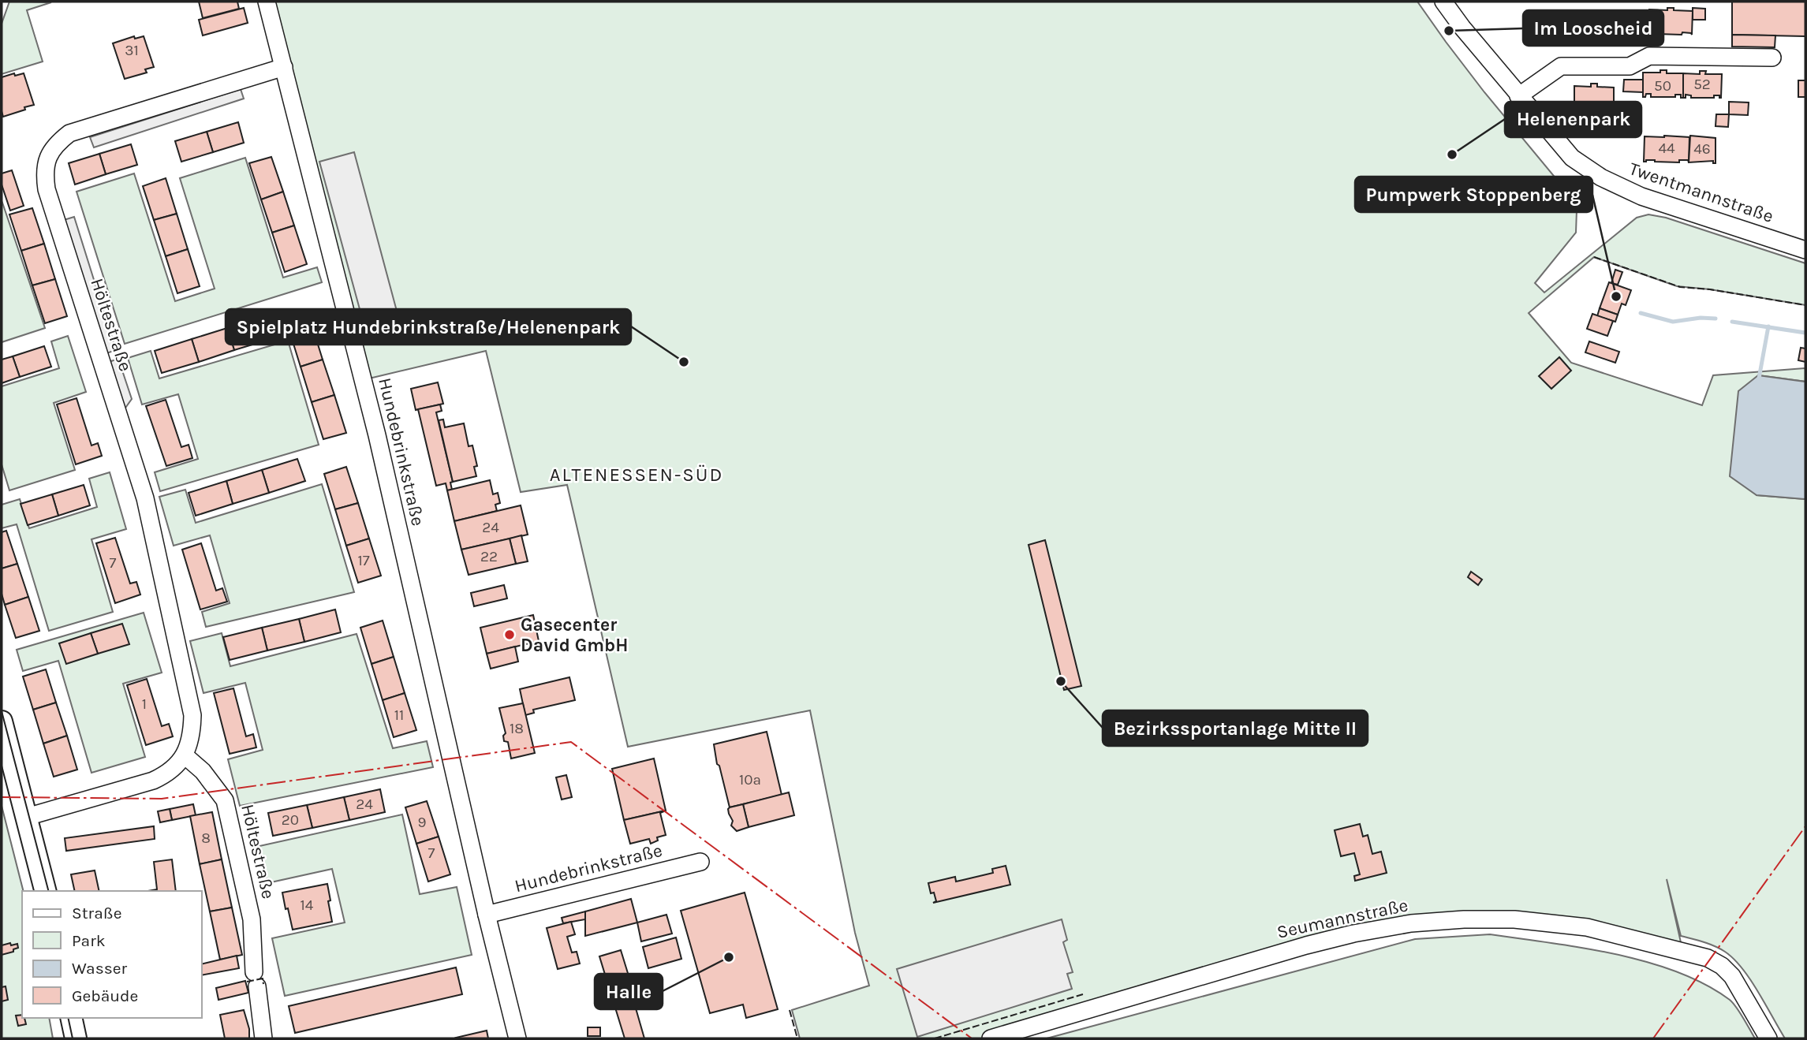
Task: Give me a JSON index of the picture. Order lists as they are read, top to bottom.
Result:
{
  "streets": {
    "street": [
      "Twentmannstraße",
      "Höltestraße",
      "Hundebrinkstraße",
      "Seumannstraße"
    ]
  },
  "crossings": [
    ["Höltestraße", "Hundebrinkstraße"]
  ],
  "districts": ["ALTENESSEN-SÜD"],
  "places": [
    "Im Looscheid",
    "Helenenpark",
    "Pumpwerk Stoppenberg",
    "Spielplatz Hundebrinkstraße/Helenenpark",
    "Gasecenter David GmbH",
    "Bezirkssportanlage Mitte II",
    "Halle"
  ],
  "house_numbers": [
    "31",
    "52",
    "50",
    "44",
    "46",
    "24",
    "22",
    "17",
    "7",
    "1",
    "11",
    "18",
    "10a",
    "24",
    "20",
    "9",
    "8",
    "7",
    "14"
  ],
  "legend": [
    "Straße",
    "Park",
    "Wasser",
    "Gebäude"
  ]
}
